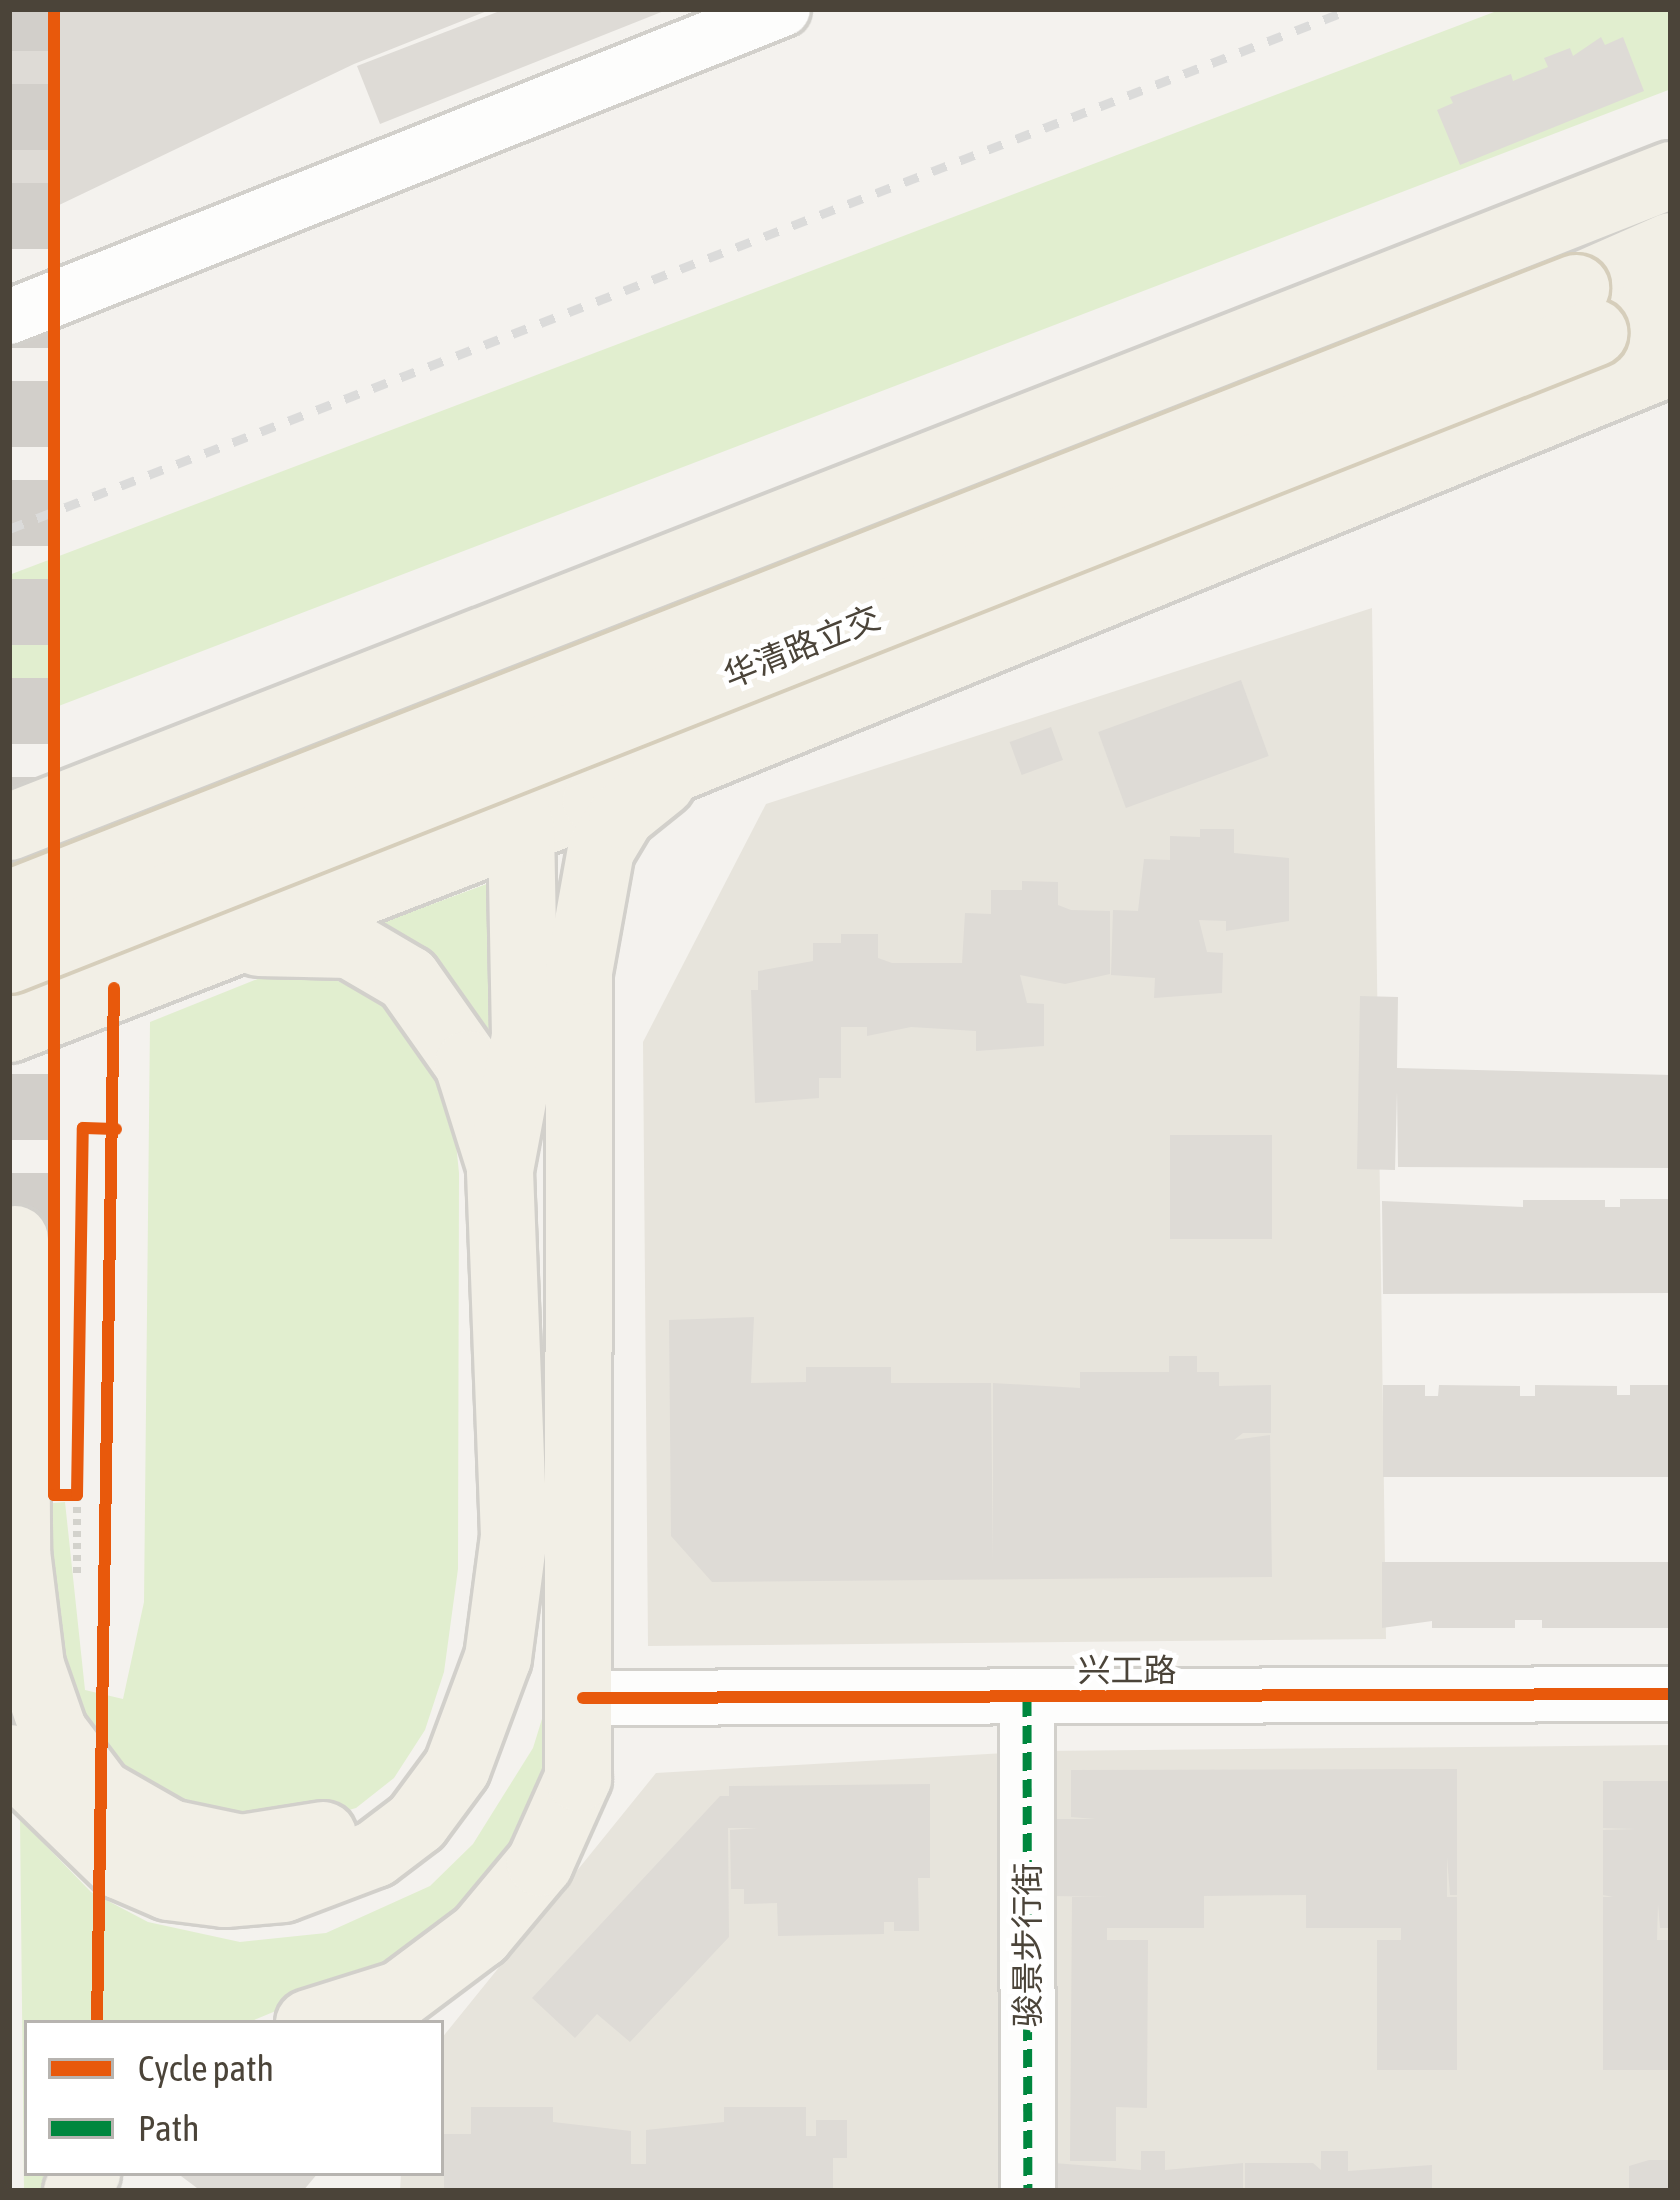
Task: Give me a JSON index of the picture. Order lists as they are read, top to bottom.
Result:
{
  "streets": {
    "main road": ["华清路立交"],
    "street": ["兴工路", "骏景步行街"]
  },
  "crossings": [
    ["兴工路", "骏景步行街"]
  ],
  "legend": ["Cycle path", "Path"]
}
